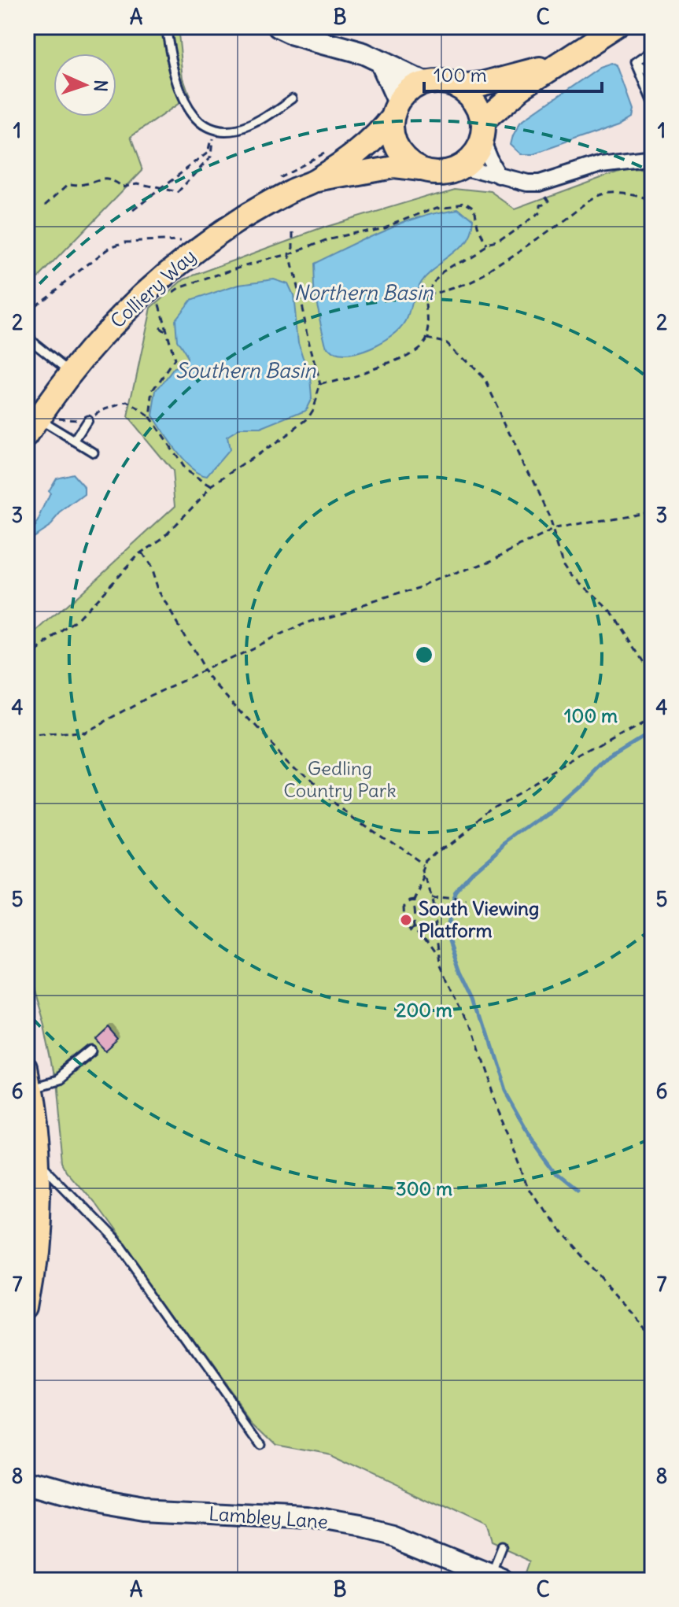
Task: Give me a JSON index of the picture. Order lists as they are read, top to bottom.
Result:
{
  "streets": {
    "main road": ["Colliery Way"],
    "street": ["Lambley Lane"]
  },
  "water": ["Northern Basin", "Southern Basin"],
  "parks": ["Gedling Country Park"],
  "places": ["South Viewing Platform"],
  "scale_bar": "100 m",
  "north": "right",
  "grid": {
    "columns": ["A", "B", "C"],
    "rows": [
      "1",
      "2",
      "3",
      "4",
      "5",
      "6",
      "7",
      "8"
    ]
  },
  "rings": ["100 m", "200 m", "300 m"]
}
